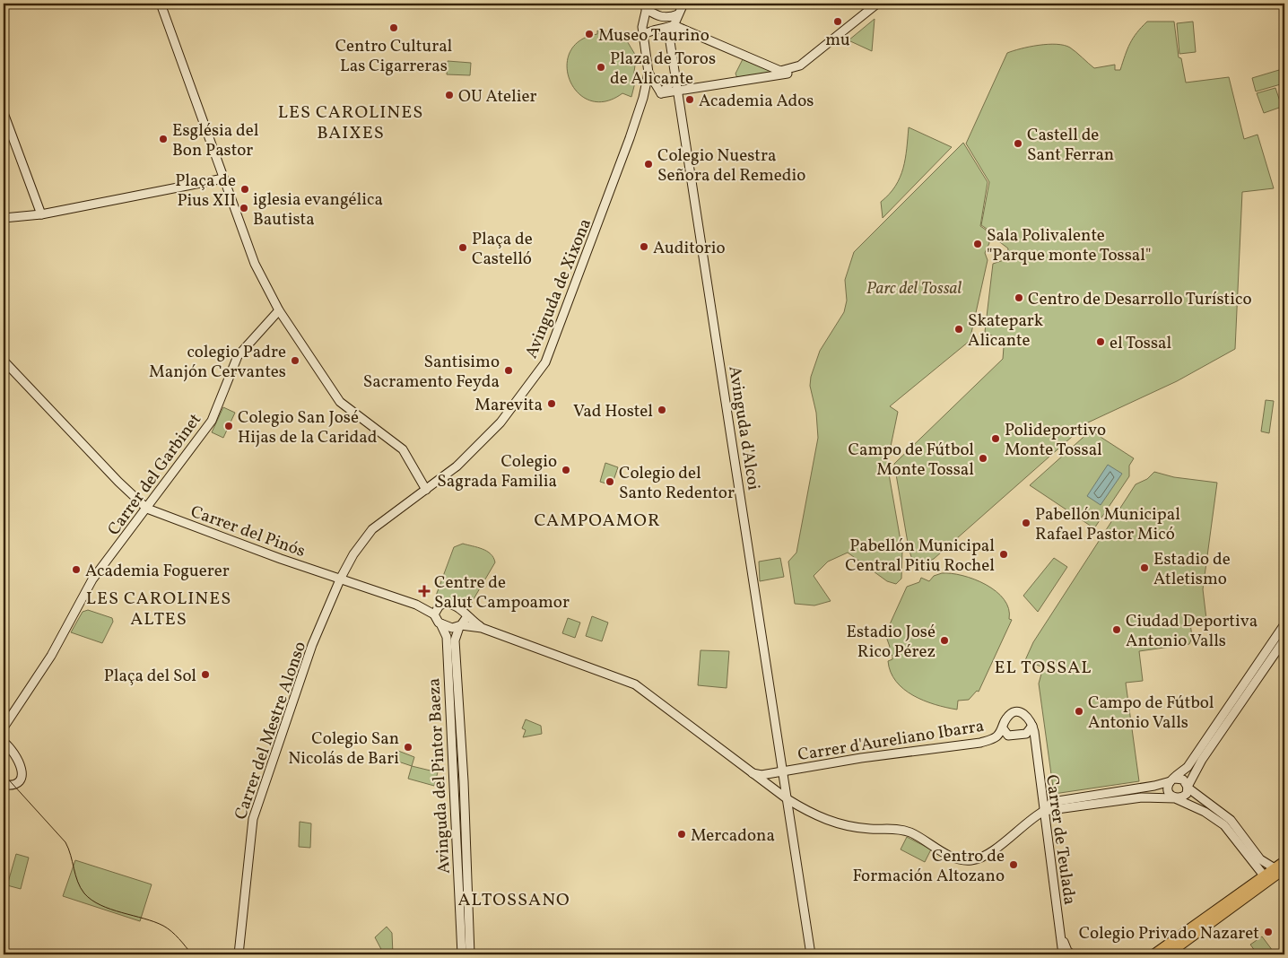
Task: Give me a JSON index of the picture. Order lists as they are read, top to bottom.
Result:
{
  "streets": {
    "street": [
      "Avinguda de Xixona",
      "Avinguda d'Alcoi",
      "Carrer del Garbinet",
      "Carrer del Pinós",
      "Carrer del Mestre Alonso",
      "Carrer d'Aureliano Ibarra",
      "Avinguda del Pintor Baeza",
      "Carrer de Teulada"
    ]
  },
  "crossings": [
    ["Avinguda de Xixona", "Carrer del Mestre Alonso"],
    ["Avinguda d'Alcoi", "Carrer d'Aureliano Ibarra"],
    ["Carrer del Garbinet", "Carrer del Pinós"],
    ["Carrer del Pinós", "Carrer del Mestre Alonso"],
    ["Carrer del Pinós", "Avinguda del Pintor Baeza"],
    ["Carrer d'Aureliano Ibarra", "Carrer de Teulada"]
  ],
  "districts": [
    "LES CAROLINES BAIXES",
    "CAMPOAMOR",
    "LES CAROLINES ALTES",
    "EL TOSSAL",
    "ALTOSSANO"
  ],
  "parks": ["Parc del Tossal"],
  "places": {
    "other": [
      "mu",
      "Centro Cultural Las Cigarreras",
      "Museo Taurino",
      "Plaza de Toros de Alicante",
      "OU Atelier",
      "Academia Ados",
      "Església del Bon Pastor",
      "Castell de Sant Ferran",
      "Colegio Nuestra Señora del Remedio",
      "Plaça de Pius XII",
      "iglesia evangélica Bautista",
      "Sala Polivalente \"Parque monte Tossal\"",
      "Auditorio",
      "Plaça de Castelló",
      "Centro de Desarrollo Turístico",
      "Skatepark Alicante",
      "el Tossal",
      "colegio Padre Manjón Cervantes",
      "Santisimo Sacramento Feyda",
      "Marevita",
      "Vad Hostel",
      "Colegio San José Hijas de la Caridad",
      "Polideportivo Monte Tossal",
      "Campo de Fútbol Monte Tossal",
      "Colegio Sagrada Familia",
      "Colegio del Santo Redentor",
      "Pabellón Municipal Rafael Pastor Micó",
      "Pabellón Municipal Central Pitiu Rochel",
      "Estadio de Atletismo",
      "Academia Foguerer",
      "Ciudad Deportiva Antonio Valls",
      "Estadio José Rico Pérez",
      "Plaça del Sol",
      "Campo de Fútbol Antonio Valls",
      "Colegio San Nicolás de Bari",
      "Mercadona",
      "Centro de Formación Altozano",
      "Colegio Privado Nazaret"
    ],
    "health": ["Centre de Salut Campoamor"]
  }
}
